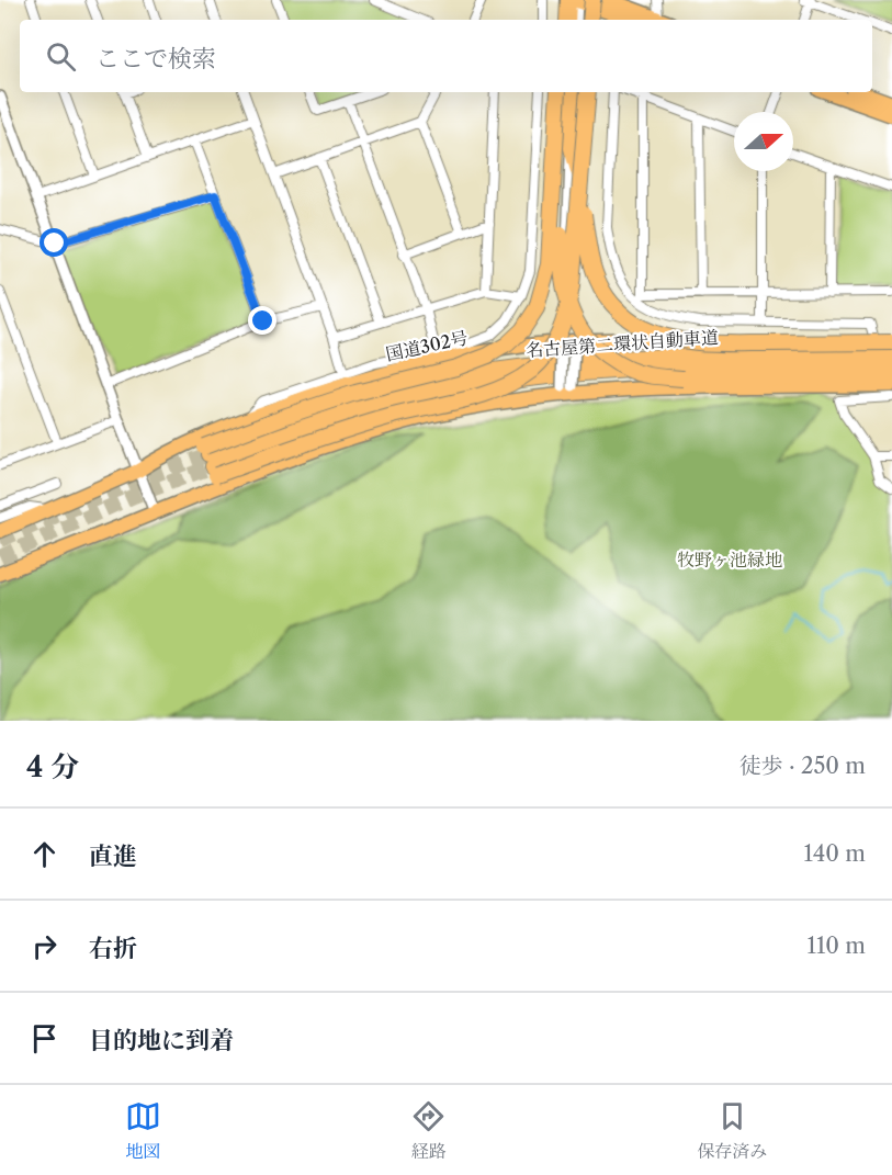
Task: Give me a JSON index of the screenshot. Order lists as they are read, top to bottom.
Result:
{
  "streets": {
    "highway": ["名古屋第二環状自動車道"],
    "main road": ["国道302号"]
  },
  "parks": ["牧野ヶ池緑地"],
  "north": "right",
  "page": {
    "search": "ここで検索",
    "heading": ["4 分", "徒歩 · 250 m"],
    "list": [
      ["直進", "140 m"],
      ["右折", "110 m"],
      "目的地に到着"
    ],
    "nav": ["地図", "経路", "保存済み"]
  }
}
